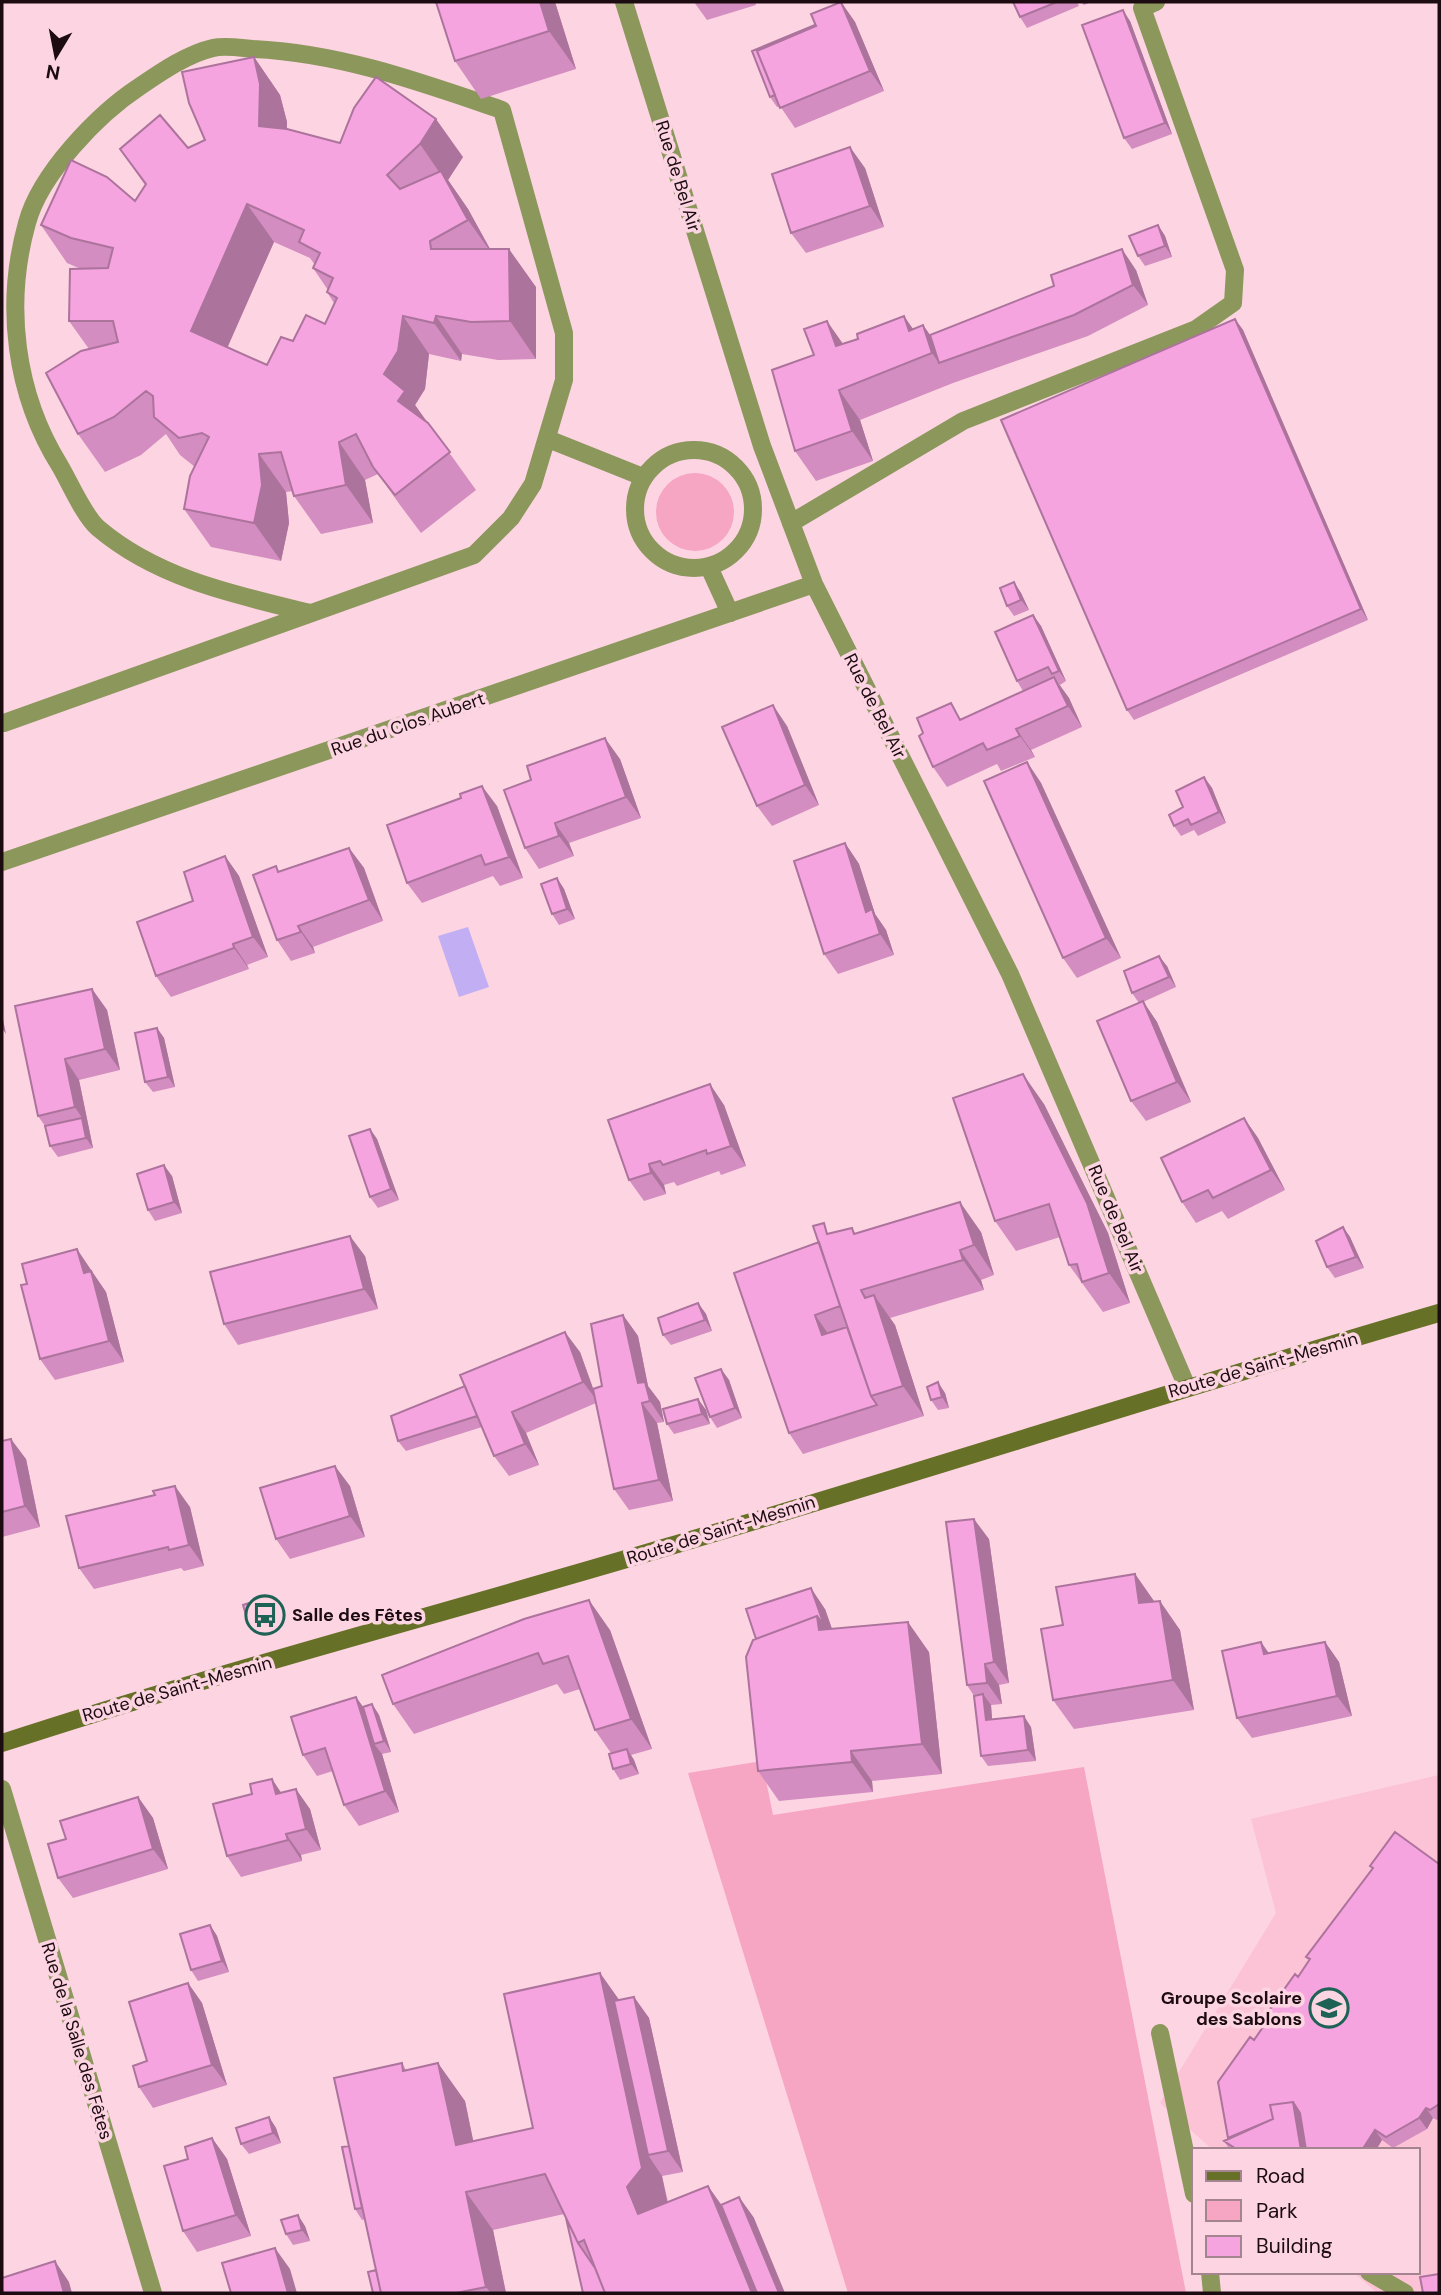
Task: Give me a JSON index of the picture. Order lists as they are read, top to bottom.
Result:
{
  "streets": {
    "main road": ["Route de Saint-Mesmin"],
    "street": ["Rue de Bel Air", "Rue du Clos Aubert", "Rue de la Salle des Fêtes"]
  },
  "crossings": [
    ["Rue de Bel Air", "Rue du Clos Aubert"],
    ["Rue de Bel Air", "Route de Saint-Mesmin"]
  ],
  "places": {
    "bus stop": ["Salle des Fêtes"],
    "school or university": ["Groupe Scolaire des Sablons"]
  },
  "legend": ["Road", "Park", "Building"],
  "north": "bottom"
}
